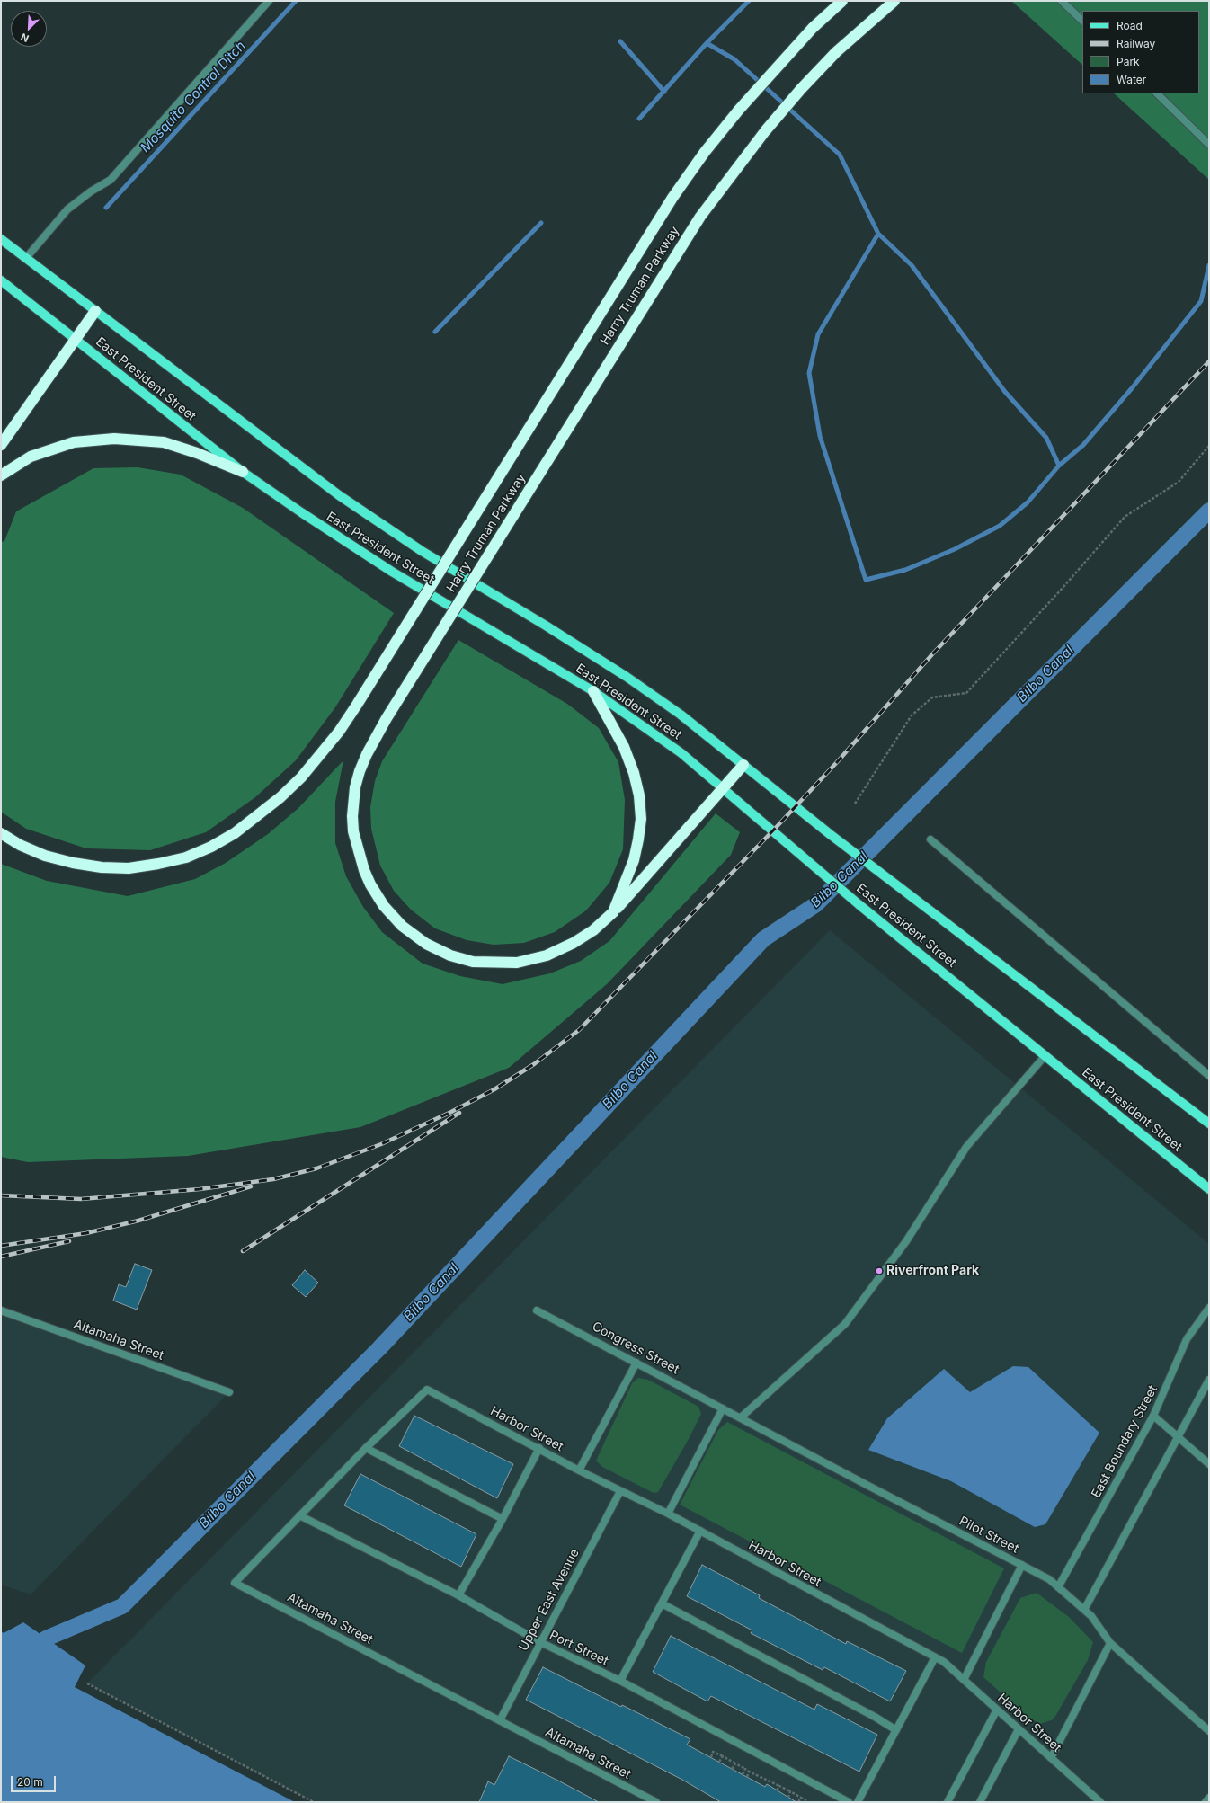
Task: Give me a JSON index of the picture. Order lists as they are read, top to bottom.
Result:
{
  "streets": {
    "highway": ["Harry Truman Parkway"],
    "main road": ["East President Street"],
    "street": [
      "Altamaha Street",
      "Congress Street",
      "Harbor Street",
      "East Boundary Street",
      "Pilot Street",
      "Upper East Avenue",
      "Port Street"
    ]
  },
  "crossings": [
    ["Harry Truman Parkway", "East President Street"],
    ["Altamaha Street", "Harbor Street"],
    ["Altamaha Street", "Upper East Avenue"],
    ["Altamaha Street", "Port Street"],
    ["Congress Street", "Pilot Street"],
    ["Harbor Street", "Upper East Avenue"],
    ["East Boundary Street", "Pilot Street"],
    ["Upper East Avenue", "Port Street"]
  ],
  "water": ["Mosquito Control Ditch", "Bilbo Canal"],
  "places": ["Riverfront Park"],
  "legend": [
    "Road",
    "Railway",
    "Park",
    "Water"
  ],
  "scale_bar": "20 m",
  "north": "bottom left"
}
